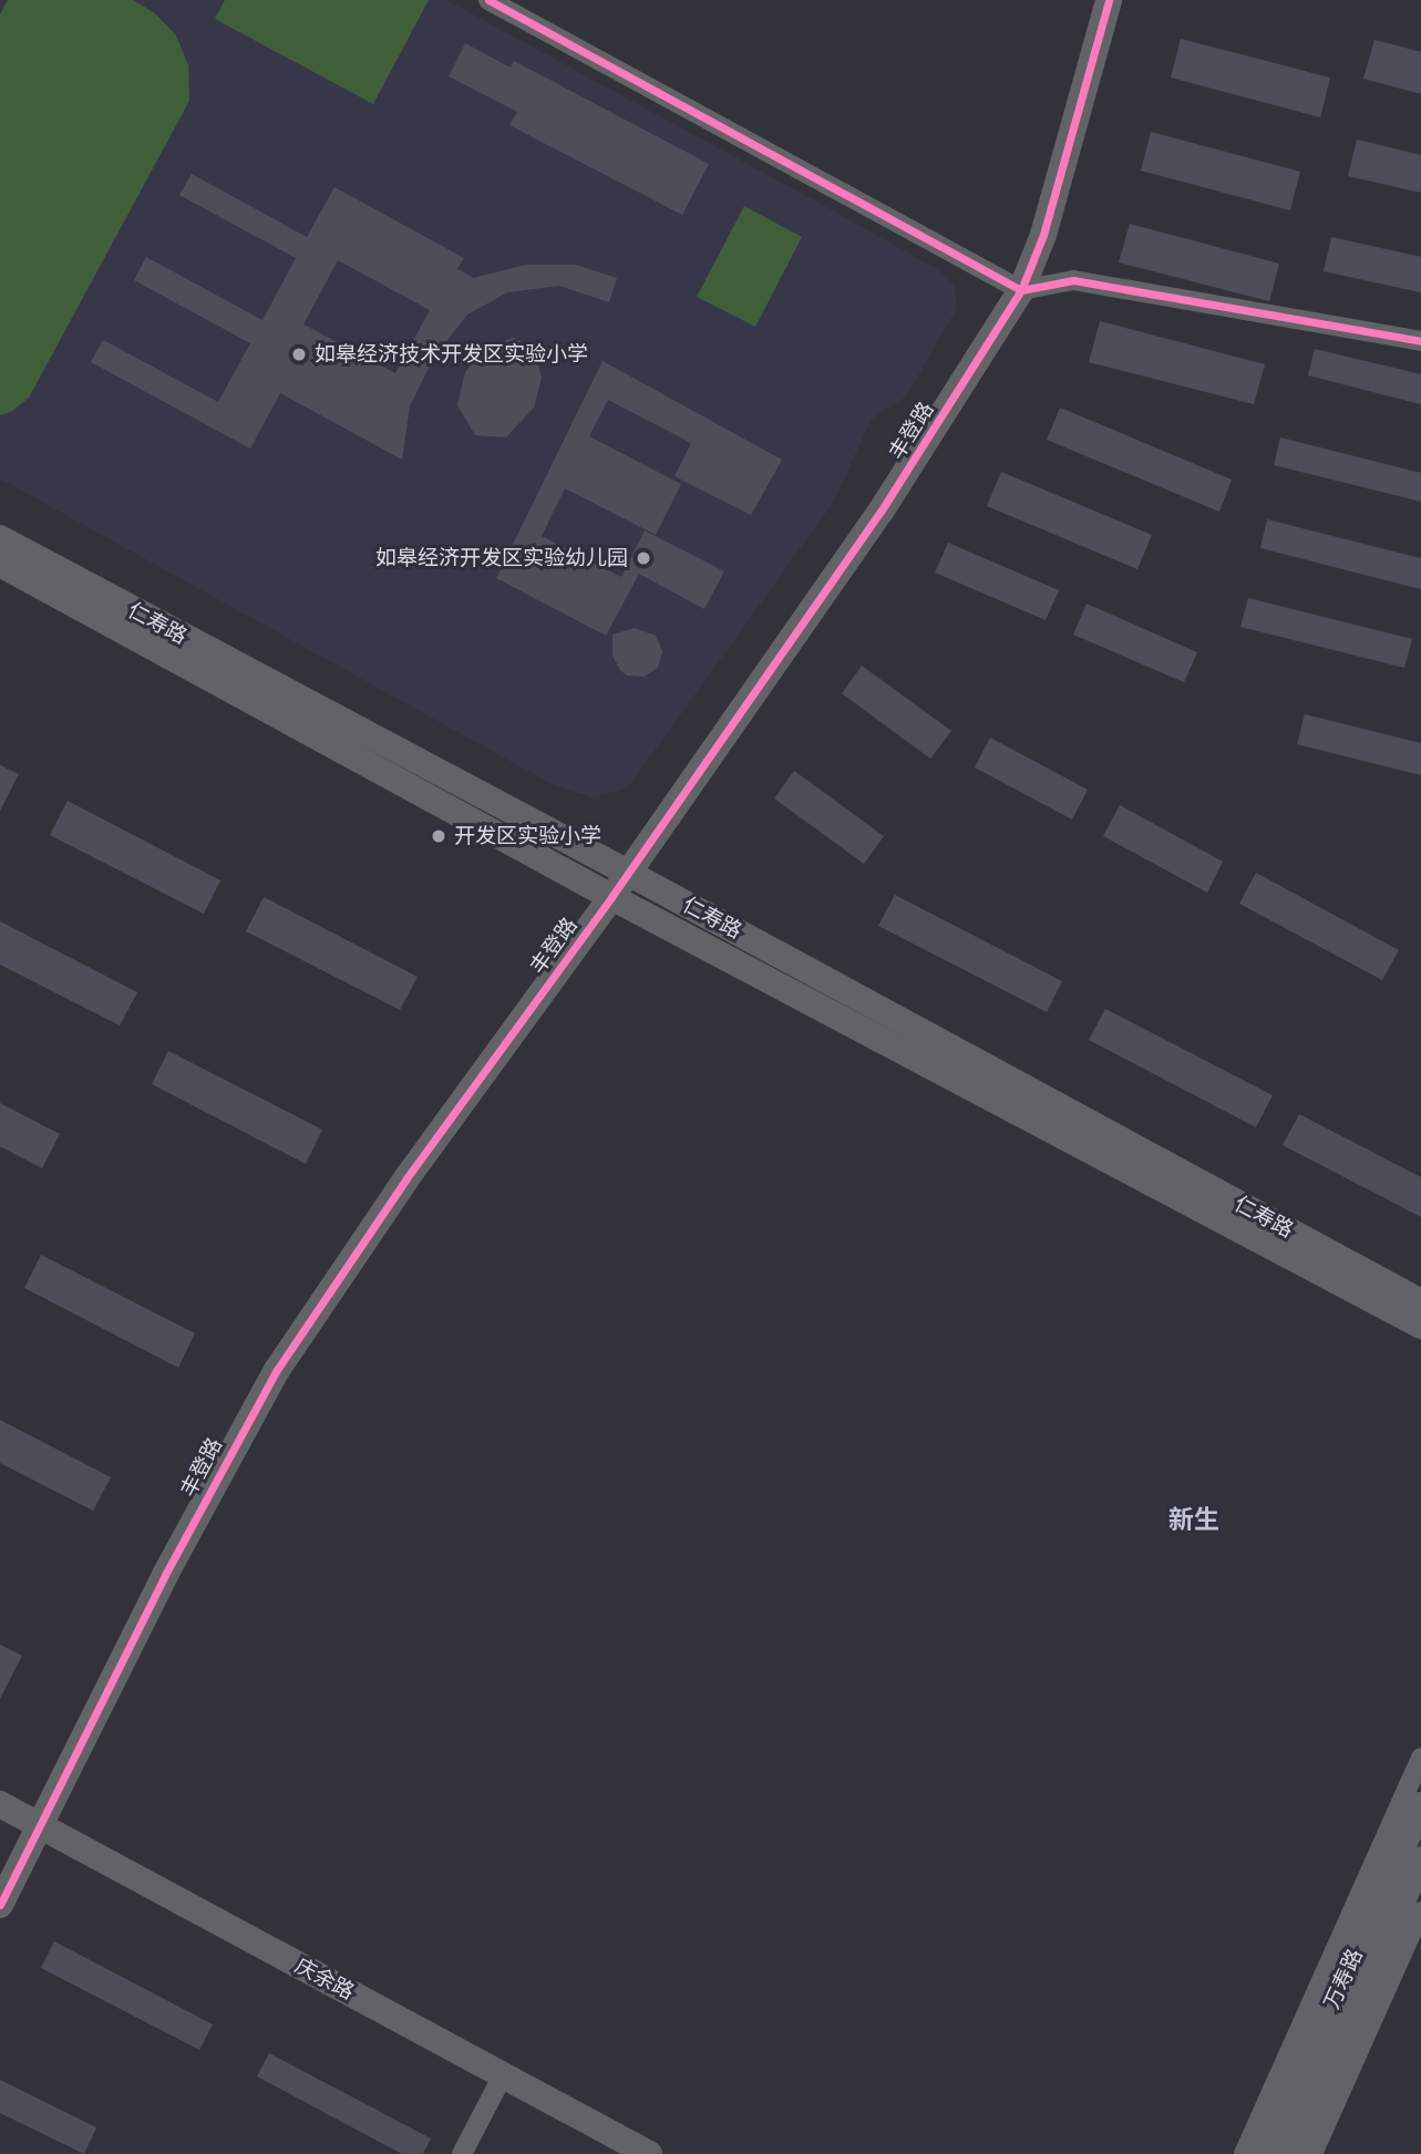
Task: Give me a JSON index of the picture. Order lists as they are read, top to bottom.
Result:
{
  "streets": {
    "main road": [
      "丰登路",
      "仁寿路",
      "庆余路",
      "万寿路"
    ]
  },
  "crossings": [
    ["丰登路", "仁寿路"],
    ["丰登路", "庆余路"]
  ],
  "districts": ["新生"],
  "places": ["如皋经济技术开发区实验小学", "如皋经济开发区实验幼儿园", "开发区实验小学"]
}
